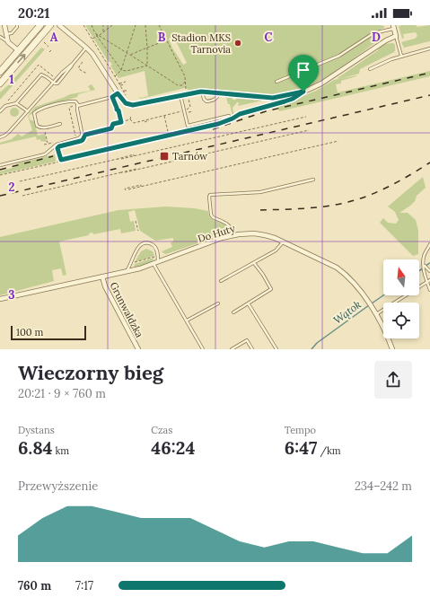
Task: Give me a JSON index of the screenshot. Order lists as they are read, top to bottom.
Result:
{
  "streets": {
    "street": ["Do Huty", "Grunwaldzka"]
  },
  "crossings": [
    ["Do Huty", "Grunwaldzka"]
  ],
  "water": ["Wątok"],
  "places": {
    "other": ["Stadion MKS Tarnovia"],
    "transit": ["Tarnów"]
  },
  "scale_bar": "100 m",
  "north": "top",
  "page": {
    "status": "20:21",
    "scale": "100 m",
    "heading": ["Wieczorny bieg", "20:21 · 9 × 760 m"],
    "stats": [
      ["Dystans", "6.84 km"],
      ["Czas", "46:24"],
      ["Tempo", "6:47 /km"]
    ],
    "chart": ["Przewyższenie", "234–242 m"],
    "list": [
      {
        "name": "760 m",
        "note": "7:17"
      }
    ]
  },
  "grid": {
    "columns": [
      "A",
      "B",
      "C",
      "D"
    ],
    "rows": ["1", "2", "3"]
  }
}
